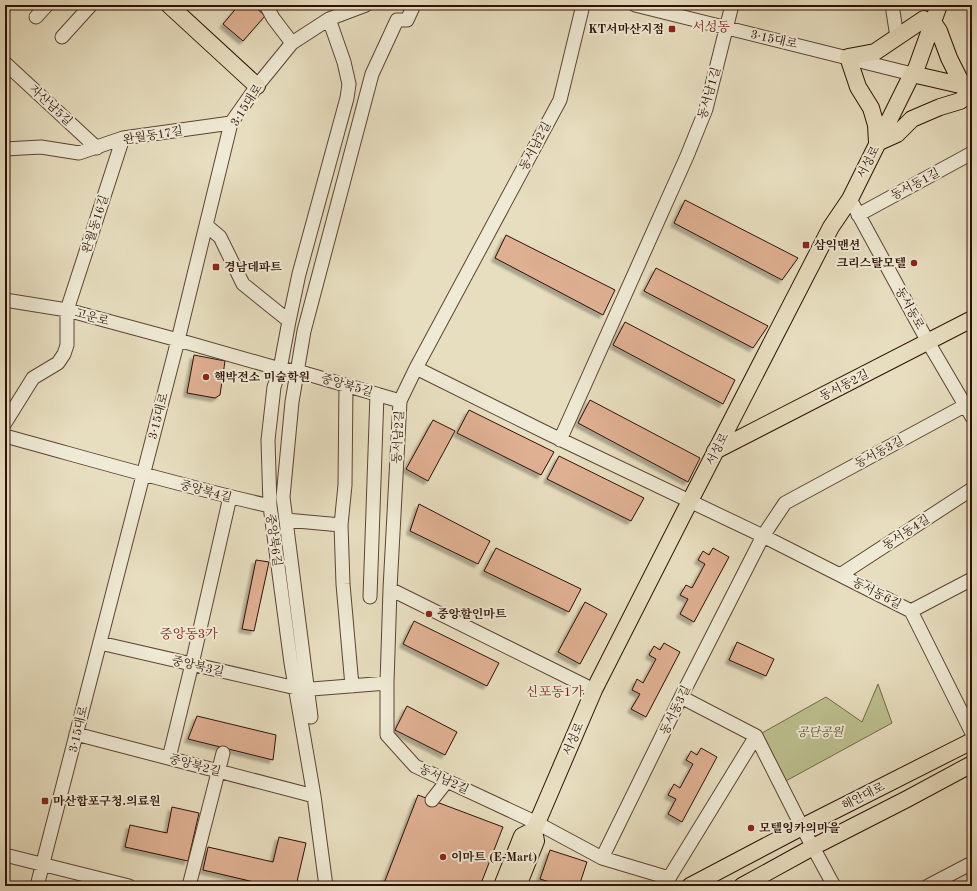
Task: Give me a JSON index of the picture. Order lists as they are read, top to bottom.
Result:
{
  "streets": {
    "main road": ["서성로", "동서동2길", "해안대로"],
    "street": [
      "3·15대로",
      "동서남1길",
      "자산남5길",
      "완월동17길",
      "동서남2길",
      "동서동1길",
      "완월동16길",
      "동서동로",
      "고운로",
      "중앙북5길",
      "동서동3길",
      "중앙북4길",
      "동서동4길",
      "중앙북6길",
      "동서동6길",
      "중앙북3길",
      "중앙북2길"
    ]
  },
  "crossings": [
    ["3·15대로", "동서남1길"],
    ["3·15대로", "완월동17길"],
    ["3·15대로", "서성로"],
    ["3·15대로", "고운로"],
    ["3·15대로", "중앙북5길"],
    ["3·15대로", "중앙북4길"],
    ["3·15대로", "중앙북6길"],
    ["3·15대로", "중앙북3길"],
    ["3·15대로", "중앙북2길"],
    ["동서남1길", "동서동6길"],
    ["자산남5길", "완월동17길"],
    ["완월동17길", "완월동16길"],
    ["동서남2길", "서성로"],
    ["동서남2길", "중앙북5길"],
    ["동서남2길", "동서동6길"],
    ["동서남2길", "중앙북3길"],
    ["서성로", "동서동로"],
    ["서성로", "동서동2길"],
    ["서성로", "동서동6길"],
    ["동서동1길", "동서동로"],
    ["완월동16길", "고운로"],
    ["동서동로", "동서동2길"],
    ["동서동로", "동서동3길"],
    ["고운로", "중앙북5길"],
    ["중앙북5길", "중앙북6길"],
    ["동서동3길", "동서동6길"],
    ["중앙북4길", "중앙북6길"],
    ["동서동4길", "동서동6길"],
    ["중앙북6길", "중앙북3길"],
    ["중앙북6길", "중앙북2길"]
  ],
  "districts": ["서성동", "중앙동3가", "신포동1가"],
  "parks": ["공단공원"],
  "places": {
    "transit": [
      "KT서마산지점",
      "삼익맨션",
      "경남데파트",
      "마산합포구청.의료원"
    ],
    "other": [
      "크리스탈모텔",
      "핵박전소 미술학원",
      "중앙할인마트",
      "모텔잉카의마을",
      "이마트 (E-Mart)"
    ]
  }
}
